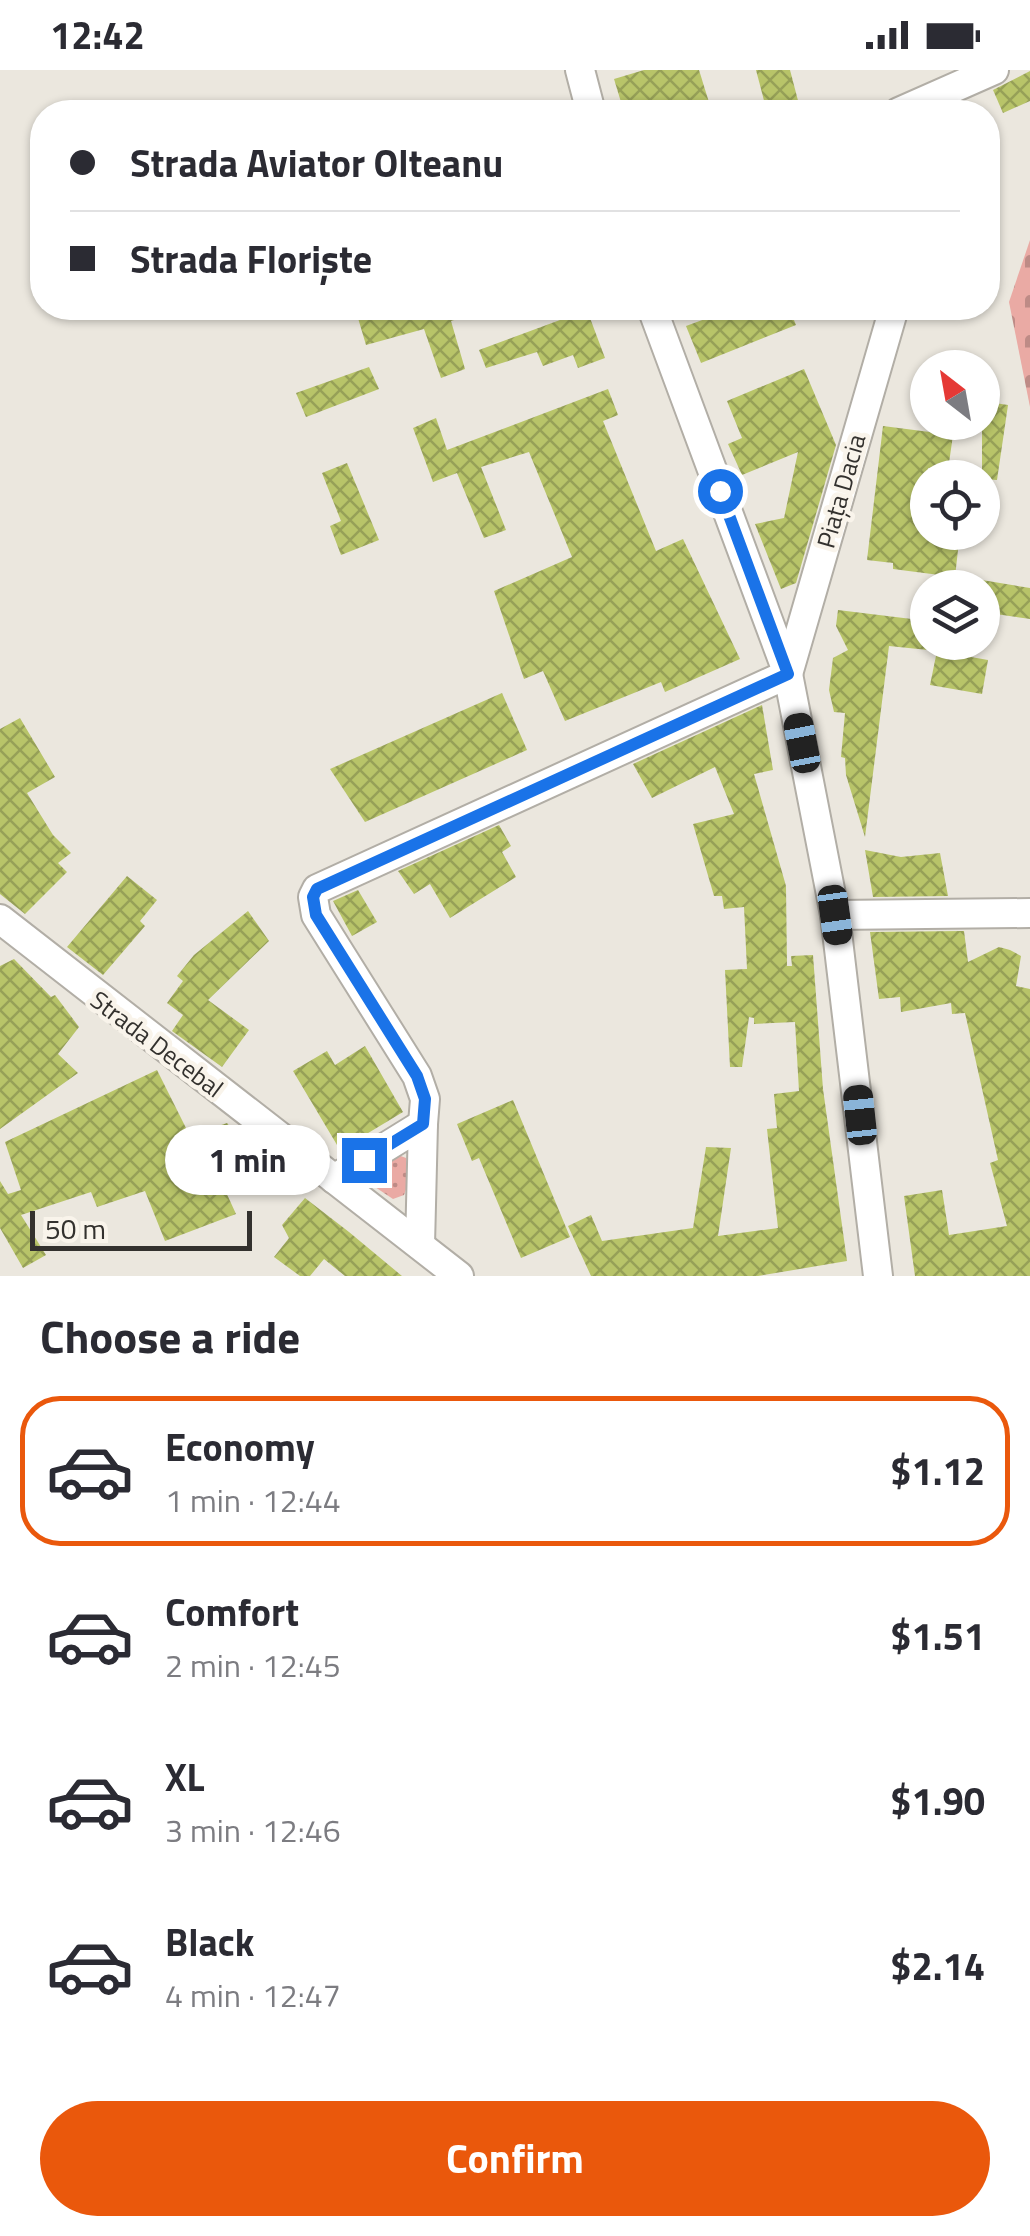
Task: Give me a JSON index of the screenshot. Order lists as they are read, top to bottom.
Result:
{
  "streets": {
    "street": ["Piața Dacia", "Strada Decebal"]
  },
  "scale_bar": "50 m",
  "north": "top left",
  "page": {
    "status": "12:42",
    "banner": ["Strada Aviator Olteanu", "Strada Floriște"],
    "bubble": "1 min",
    "scale": "50 m",
    "heading": "Choose a ride",
    "list": [
      {
        "name": "Economy",
        "note": "1 min · 12:44",
        "value": "$1.12"
      },
      {
        "name": "Comfort",
        "note": "2 min · 12:45",
        "value": "$1.51"
      },
      {
        "name": "XL",
        "note": "3 min · 12:46",
        "value": "$1.90"
      },
      {
        "name": "Black",
        "note": "4 min · 12:47",
        "value": "$2.14"
      }
    ],
    "buttons": "Confirm"
  }
}
